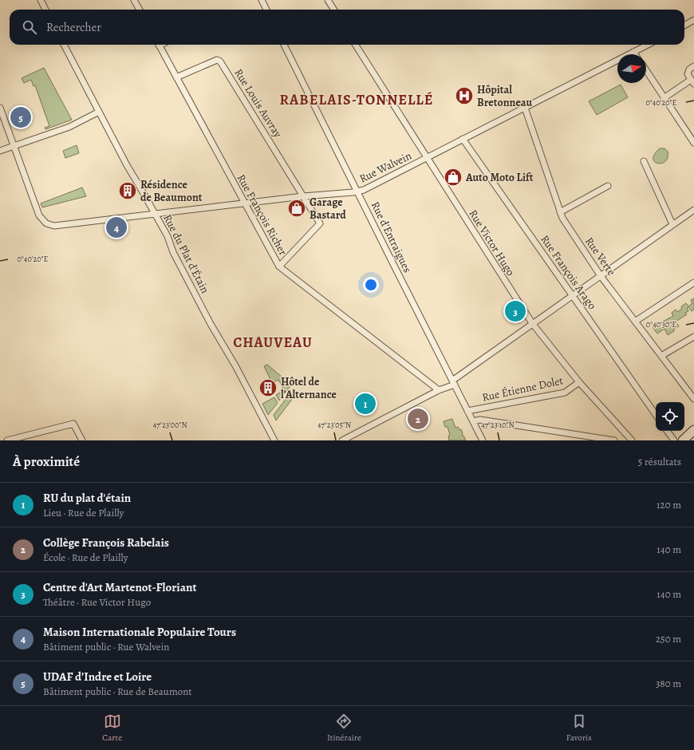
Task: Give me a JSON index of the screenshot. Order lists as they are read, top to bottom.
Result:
{
  "streets": {
    "street": [
      "Rue Louis Auvray",
      "Rue Walvein",
      "Rue François Richer",
      "Rue d'Entraigues",
      "Rue Victor Hugo",
      "Rue du Plat d'Étain",
      "Rue Verte",
      "Rue François Arago",
      "Rue Étienne Dolet"
    ]
  },
  "crossings": [
    ["Rue Louis Auvray", "Rue Walvein"],
    ["Rue Louis Auvray", "Rue François Richer"],
    ["Rue Walvein", "Rue François Richer"],
    ["Rue Walvein", "Rue d'Entraigues"],
    ["Rue Walvein", "Rue Victor Hugo"],
    ["Rue Walvein", "Rue du Plat d'Étain"],
    ["Rue Walvein", "Rue Verte"],
    ["Rue Walvein", "Rue François Arago"],
    ["Rue d'Entraigues", "Rue Étienne Dolet"],
    ["Rue Victor Hugo", "Rue Étienne Dolet"]
  ],
  "districts": ["RABELAIS-TONNELLÉ", "CHAUVEAU"],
  "places": {
    "hospital": ["Hôpital Bretonneau"],
    "shop": ["Auto Moto Lift", "Garage Bastard"],
    "building": ["Résidence de Beaumont", "Hôtel de l’Alternance"]
  },
  "north": "right",
  "page": {
    "search": "Rechercher",
    "pins": [
      "5",
      "4",
      "3",
      "1",
      "2"
    ],
    "heading": ["À proximité", "5 résultats"],
    "list": [
      {
        "mark": "1",
        "name": "RU du plat d'étain",
        "note": "Lieu · Rue de Plailly",
        "value": "120 m"
      },
      {
        "mark": "2",
        "name": "Collège François Rabelais",
        "note": "École · Rue de Plailly",
        "value": "140 m"
      },
      {
        "mark": "3",
        "name": "Centre d'Art Martenot-Floriant",
        "note": "Théâtre · Rue Victor Hugo",
        "value": "140 m"
      },
      {
        "mark": "4",
        "name": "Maison Internationale Populaire Tours",
        "note": "Bâtiment public · Rue Walvein",
        "value": "250 m"
      },
      {
        "mark": "5",
        "name": "UDAF d’Indre et Loire",
        "note": "Bâtiment public · Rue de Beaumont",
        "value": "380 m"
      }
    ],
    "nav": ["Carte", "Itinéraire", "Favoris"]
  },
  "coordinates": [
    "0°40'20\"E",
    "0°40'30\"E",
    "47°23'00\"N",
    "47°23'05\"N",
    "47°23'10\"N"
  ]
}
